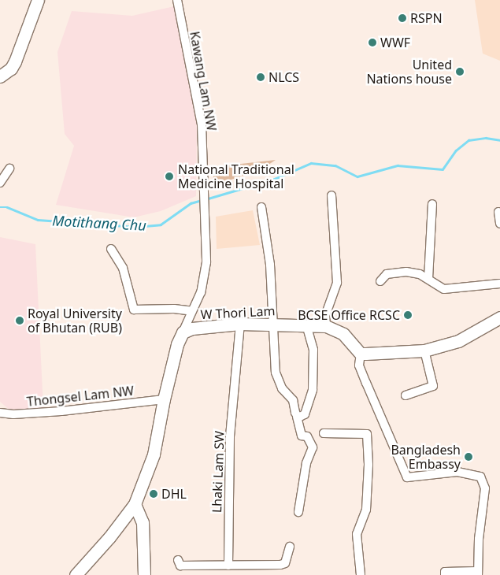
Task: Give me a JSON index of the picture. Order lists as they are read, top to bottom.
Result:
{
  "streets": {
    "main road": ["W Thori Lam"],
    "street": ["Kawang Lam NW", "Thongsel Lam NW", "Lhaki Lam SW"]
  },
  "crossings": [
    ["Kawang Lam NW", "W Thori Lam"],
    ["W Thori Lam", "Lhaki Lam SW"]
  ],
  "water": ["Motithang Chu"],
  "places": [
    "RSPN",
    "WWF",
    "United Nations house",
    "NLCS",
    "National Traditional Medicine Hospital",
    "BCSE Office RCSC",
    "Royal University of Bhutan (RUB)",
    "Bangladesh Embassy",
    "DHL"
  ]
}
